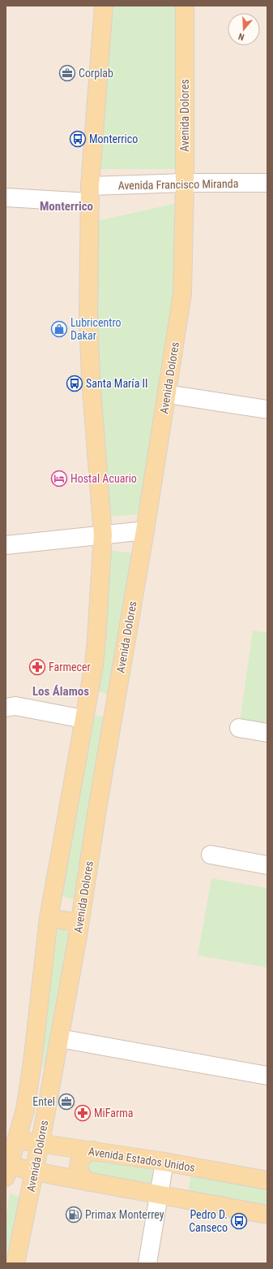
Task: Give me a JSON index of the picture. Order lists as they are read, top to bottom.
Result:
{
  "streets": {
    "main road": ["Avenida Dolores", "Avenida Estados Unidos"],
    "street": ["Avenida Francisco Miranda"]
  },
  "crossings": [
    ["Avenida Dolores", "Avenida Francisco Miranda"],
    ["Avenida Dolores", "Avenida Estados Unidos"]
  ],
  "districts": ["Monterrico", "Los Álamos"],
  "places": {
    "office": ["Corplab", "Entel"],
    "bus stop": ["Monterrico", "Santa María II", "Pedro D. Canseco"],
    "shop": ["Lubricentro Dakar"],
    "hotel": ["Hostal Acuario"],
    "pharmacy": ["Farmecer", "MiFarma"],
    "fuel station": ["Primax Monterrey"]
  },
  "north": "bottom"
}
